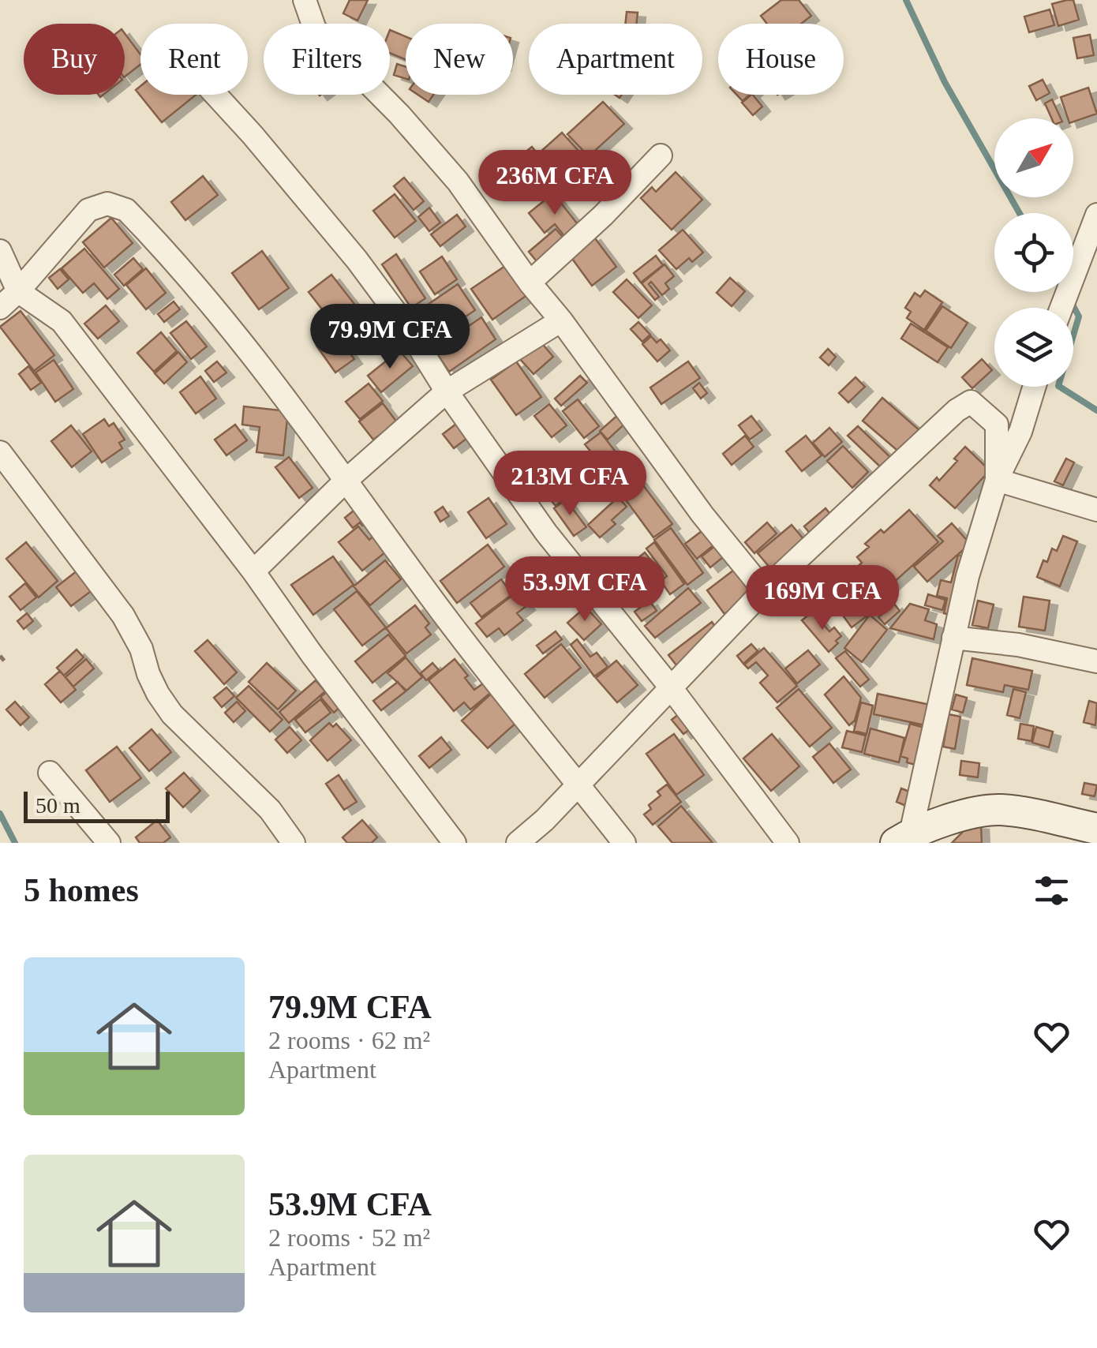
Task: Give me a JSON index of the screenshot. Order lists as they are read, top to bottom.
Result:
{
  "scale_bar": "50 m",
  "north": "top right",
  "page": {
    "chip": [
      "Buy",
      "Rent",
      "Filters",
      "New",
      "Apartment",
      "House"
    ],
    "price": [
      "236M CFA",
      "79.9M CFA",
      "213M CFA",
      "53.9M CFA",
      "169M CFA"
    ],
    "scale": "50 m",
    "heading": "5 homes",
    "list": [
      {
        "name": "79.9M CFA",
        "note": "2 rooms · 62 m² · Apartment"
      },
      {
        "name": "53.9M CFA",
        "note": "2 rooms · 52 m² · Apartment"
      }
    ]
  }
}
